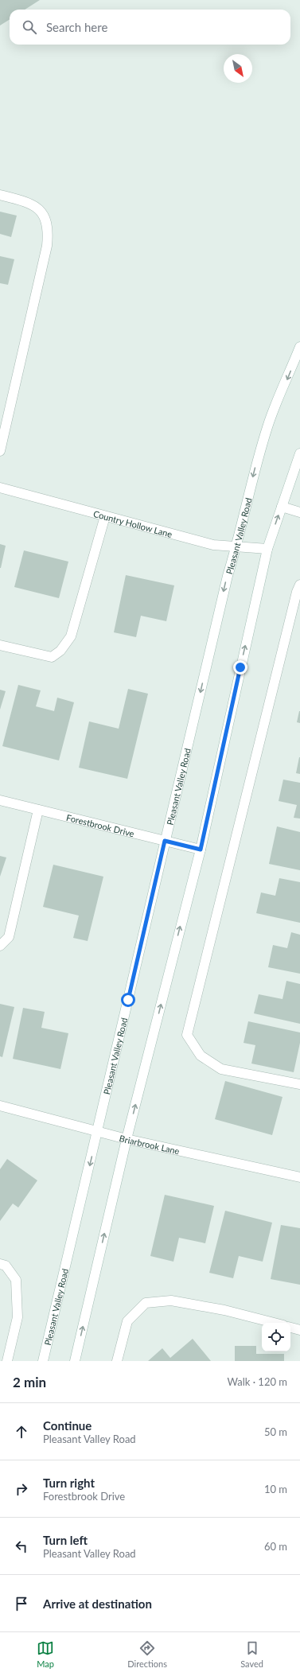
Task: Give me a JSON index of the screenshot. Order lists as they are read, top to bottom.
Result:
{
  "streets": {
    "main road": [
      "Country Hollow Lane",
      "Pleasant Valley Road",
      "Forestbrook Drive",
      "Briarbrook Lane"
    ]
  },
  "crossings": [
    ["Country Hollow Lane", "Pleasant Valley Road"],
    ["Pleasant Valley Road", "Forestbrook Drive"],
    ["Pleasant Valley Road", "Briarbrook Lane"]
  ],
  "north": "bottom right",
  "page": {
    "search": "Search here",
    "heading": ["2 min", "Walk · 120 m"],
    "list": [
      ["Continue", "Pleasant Valley Road", "50 m"],
      ["Turn right", "Forestbrook Drive", "10 m"],
      ["Turn left", "Pleasant Valley Road", "60 m"],
      "Arrive at destination"
    ],
    "nav": ["Map", "Directions", "Saved"]
  }
}
